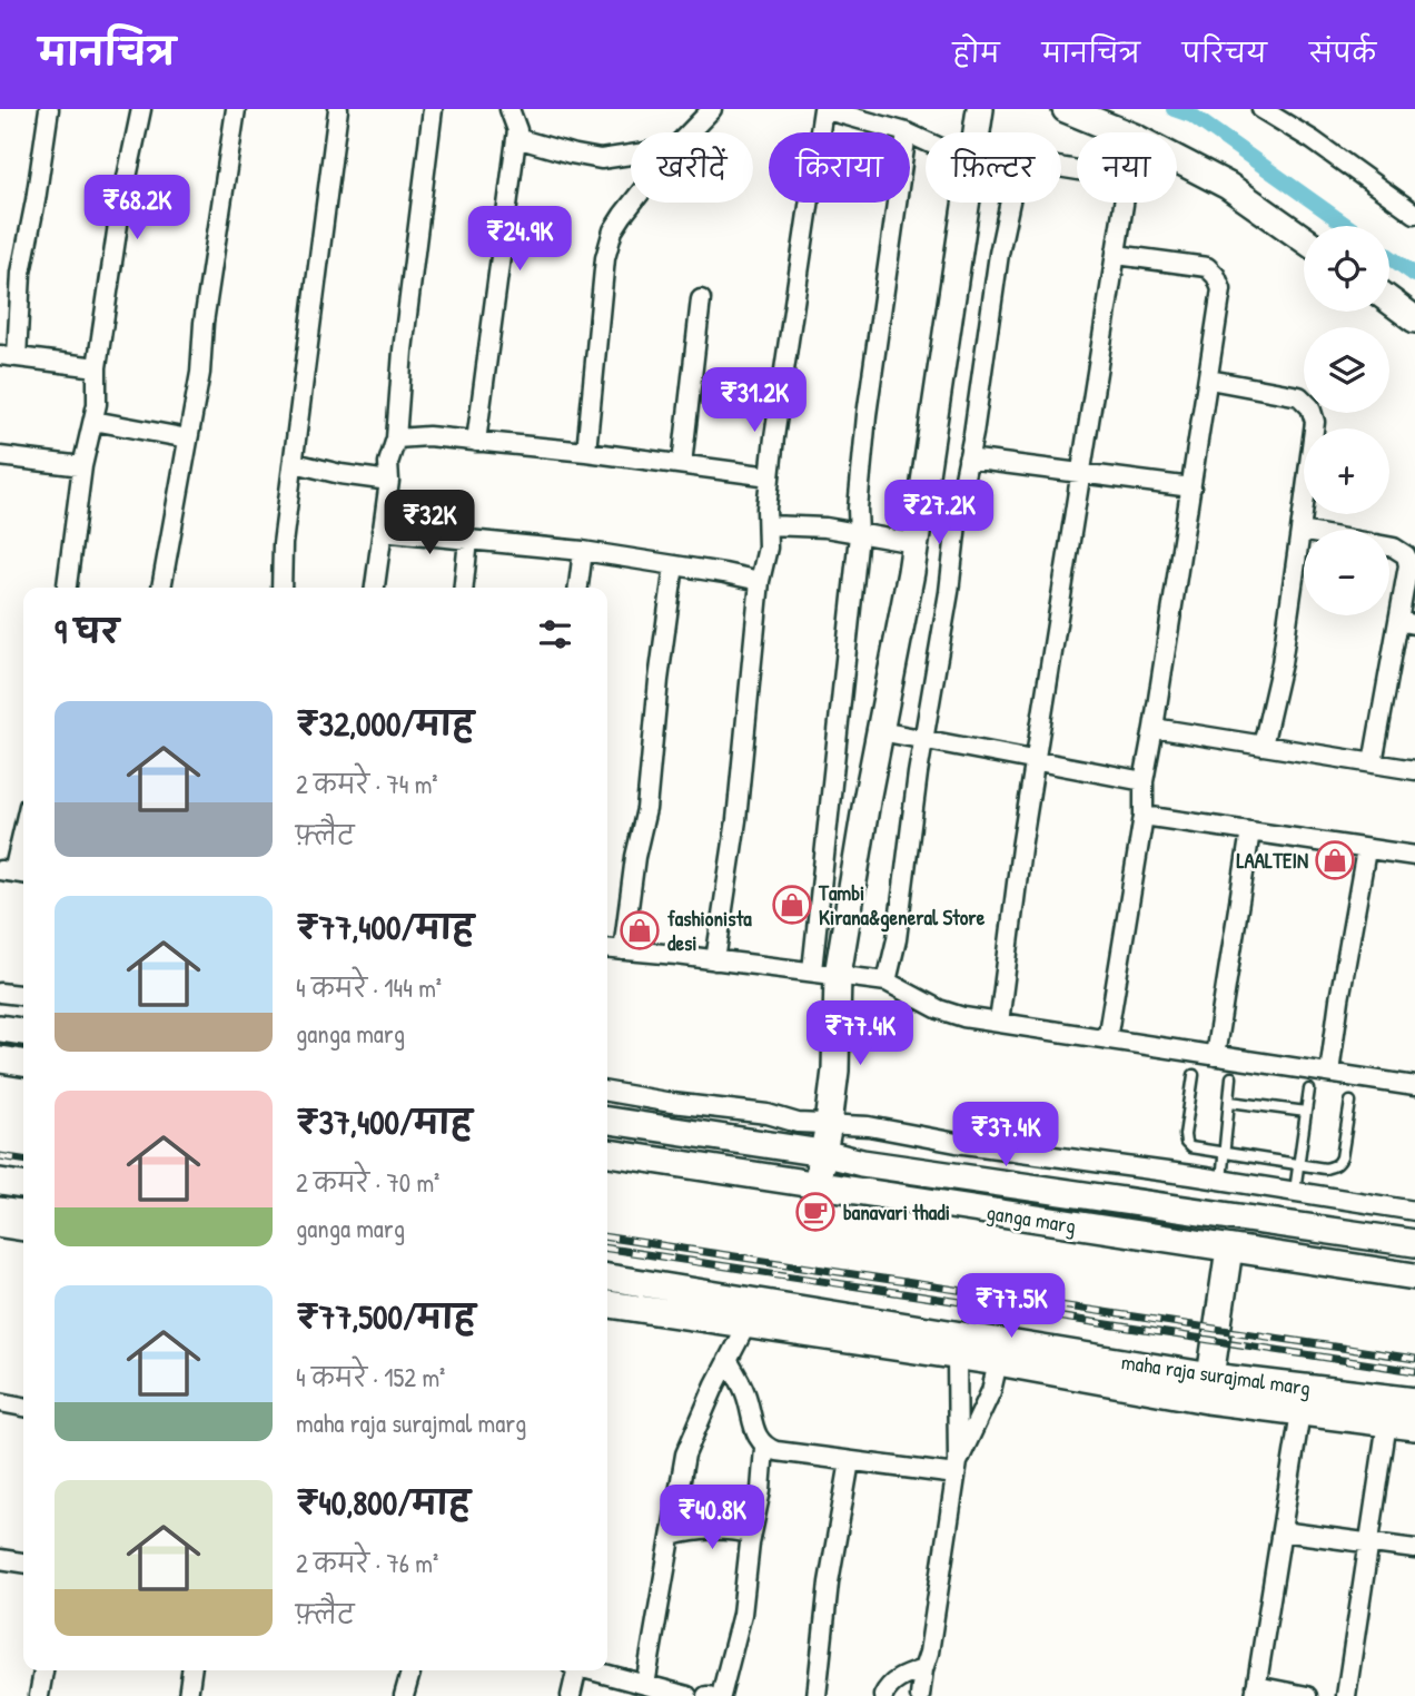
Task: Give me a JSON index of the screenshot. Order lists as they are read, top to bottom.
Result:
{
  "streets": {
    "street": ["ganga marg", "maha raja surajmal marg"]
  },
  "places": {
    "shop": ["LAALTEIN", "Tambi Kirana&general Store", "fashionista desi"],
    "cafe": ["banavari thadi"]
  },
  "page": {
    "header": "मानचित्र",
    "nav": [
      "होम",
      "मानचित्र",
      "परिचय",
      "संपर्क"
    ],
    "chip": [
      "खरीदें",
      "किराया",
      "फ़िल्टर",
      "नया"
    ],
    "price": [
      "₹68.2K",
      "₹24.9K",
      "₹31.2K",
      "₹27.2K",
      "₹32K",
      "₹77.4K",
      "₹37.4K",
      "₹77.5K",
      "₹40.8K"
    ],
    "map_buttons": ["+", "−"],
    "heading": "9 घर",
    "list": [
      {
        "name": "₹32,000/माह",
        "note": "2 कमरे · 74 m² · फ़्लैट"
      },
      {
        "name": "₹77,400/माह",
        "note": "4 कमरे · 144 m² · ganga marg"
      },
      {
        "name": "₹37,400/माह",
        "note": "2 कमरे · 70 m² · ganga marg"
      },
      {
        "name": "₹77,500/माह",
        "note": "4 कमरे · 152 m² · maha raja surajmal marg"
      },
      {
        "name": "₹40,800/माह",
        "note": "2 कमरे · 76 m² · फ़्लैट"
      }
    ]
  }
}
